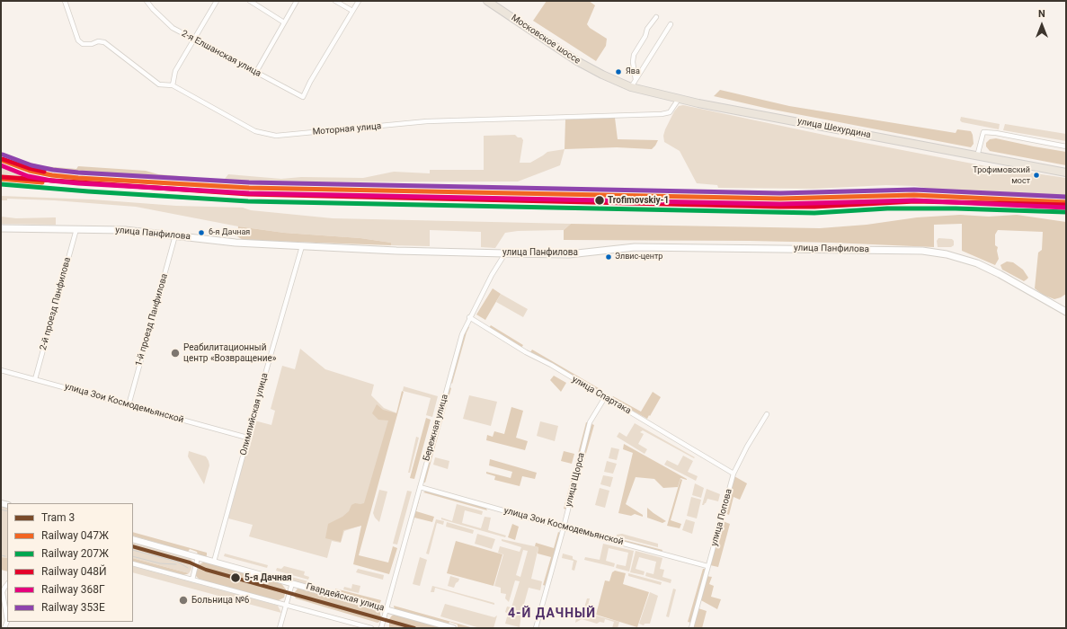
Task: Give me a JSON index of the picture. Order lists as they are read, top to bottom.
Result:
{
  "streets": {
    "main road": ["Московское шоссе", "улица Шехурдина", "улица Панфилова"],
    "street": [
      "2-я Елшанская улица",
      "Моторная улица",
      "2-й проезд Панфилова",
      "1-й проезд Панфилова",
      "улица Спартака",
      "улица Зои Космодемьянской",
      "Олимпийская улица",
      "Бережная улица",
      "улица Щорса",
      "улица Попова",
      "Гвардейская улица"
    ]
  },
  "crossings": [
    ["Московское шоссе", "улица Шехурдина"],
    ["улица Шехурдина", "Моторная улица"],
    ["улица Панфилова", "2-й проезд Панфилова"],
    ["улица Панфилова", "1-й проезд Панфилова"],
    ["улица Панфилова", "Олимпийская улица"],
    ["улица Панфилова", "Бережная улица"],
    ["2-й проезд Панфилова", "улица Зои Космодемьянской"],
    ["1-й проезд Панфилова", "улица Зои Космодемьянской"],
    ["улица Спартака", "Бережная улица"],
    ["улица Спартака", "улица Щорса"],
    ["улица Спартака", "улица Попова"],
    ["улица Зои Космодемьянской", "Олимпийская улица"],
    ["улица Зои Космодемьянской", "Бережная улица"],
    ["улица Зои Космодемьянской", "улица Щорса"],
    ["улица Зои Космодемьянской", "улица Попова"],
    ["Олимпийская улица", "Гвардейская улица"],
    ["Бережная улица", "Гвардейская улица"]
  ],
  "districts": ["4-Й ДАЧНЫЙ"],
  "places": [
    "Ява",
    "Трофимовский мост",
    "Trofimovskiy-1",
    "6-я Дачная",
    "Элвис-центр",
    "Реабилитационный центр «Возвращение»",
    "5-я Дачная",
    "Больница №6"
  ],
  "lines": [
    "rail line 353Е",
    "rail line 048Й",
    "rail line 047Ж",
    "rail line 368Г",
    "rail line 207Ж",
    "tram line 3"
  ],
  "legend": [
    "Tram 3",
    "Railway 047Ж",
    "Railway 207Ж",
    "Railway 048Й",
    "Railway 368Г",
    "Railway 353Е"
  ],
  "north": "top"
}
